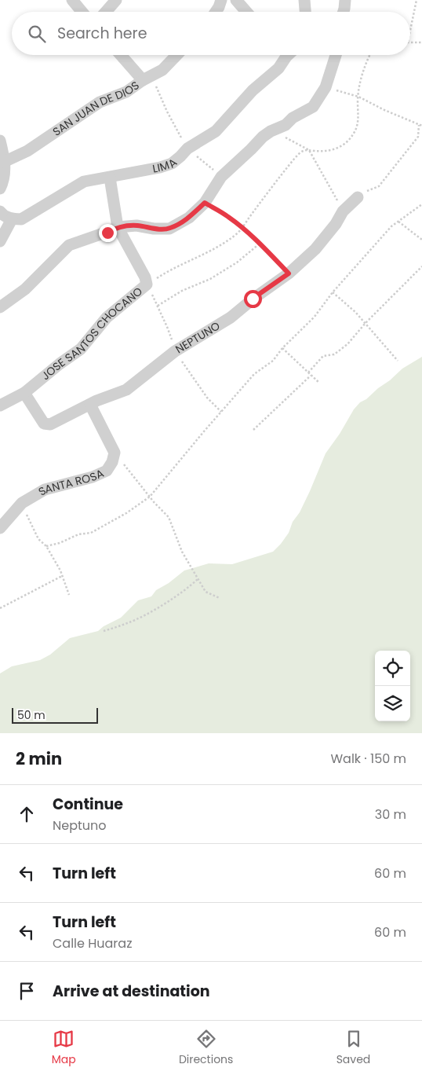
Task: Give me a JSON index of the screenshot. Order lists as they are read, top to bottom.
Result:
{
  "streets": {
    "street": [
      "SAN JUAN DE DIOS",
      "LIMA",
      "JOSE SANTOS CHOCANO",
      "NEPTUNO",
      "SANTA ROSA"
    ]
  },
  "crossings": [
    ["LIMA", "JOSE SANTOS CHOCANO"],
    ["JOSE SANTOS CHOCANO", "NEPTUNO"]
  ],
  "scale_bar": "50 m",
  "page": {
    "search": "Search here",
    "scale": "50 m",
    "heading": ["2 min", "Walk · 150 m"],
    "list": [
      ["Continue", "Neptuno", "30 m"],
      ["Turn left", "60 m"],
      ["Turn left", "Calle Huaraz", "60 m"],
      "Arrive at destination"
    ],
    "nav": ["Map", "Directions", "Saved"]
  }
}
